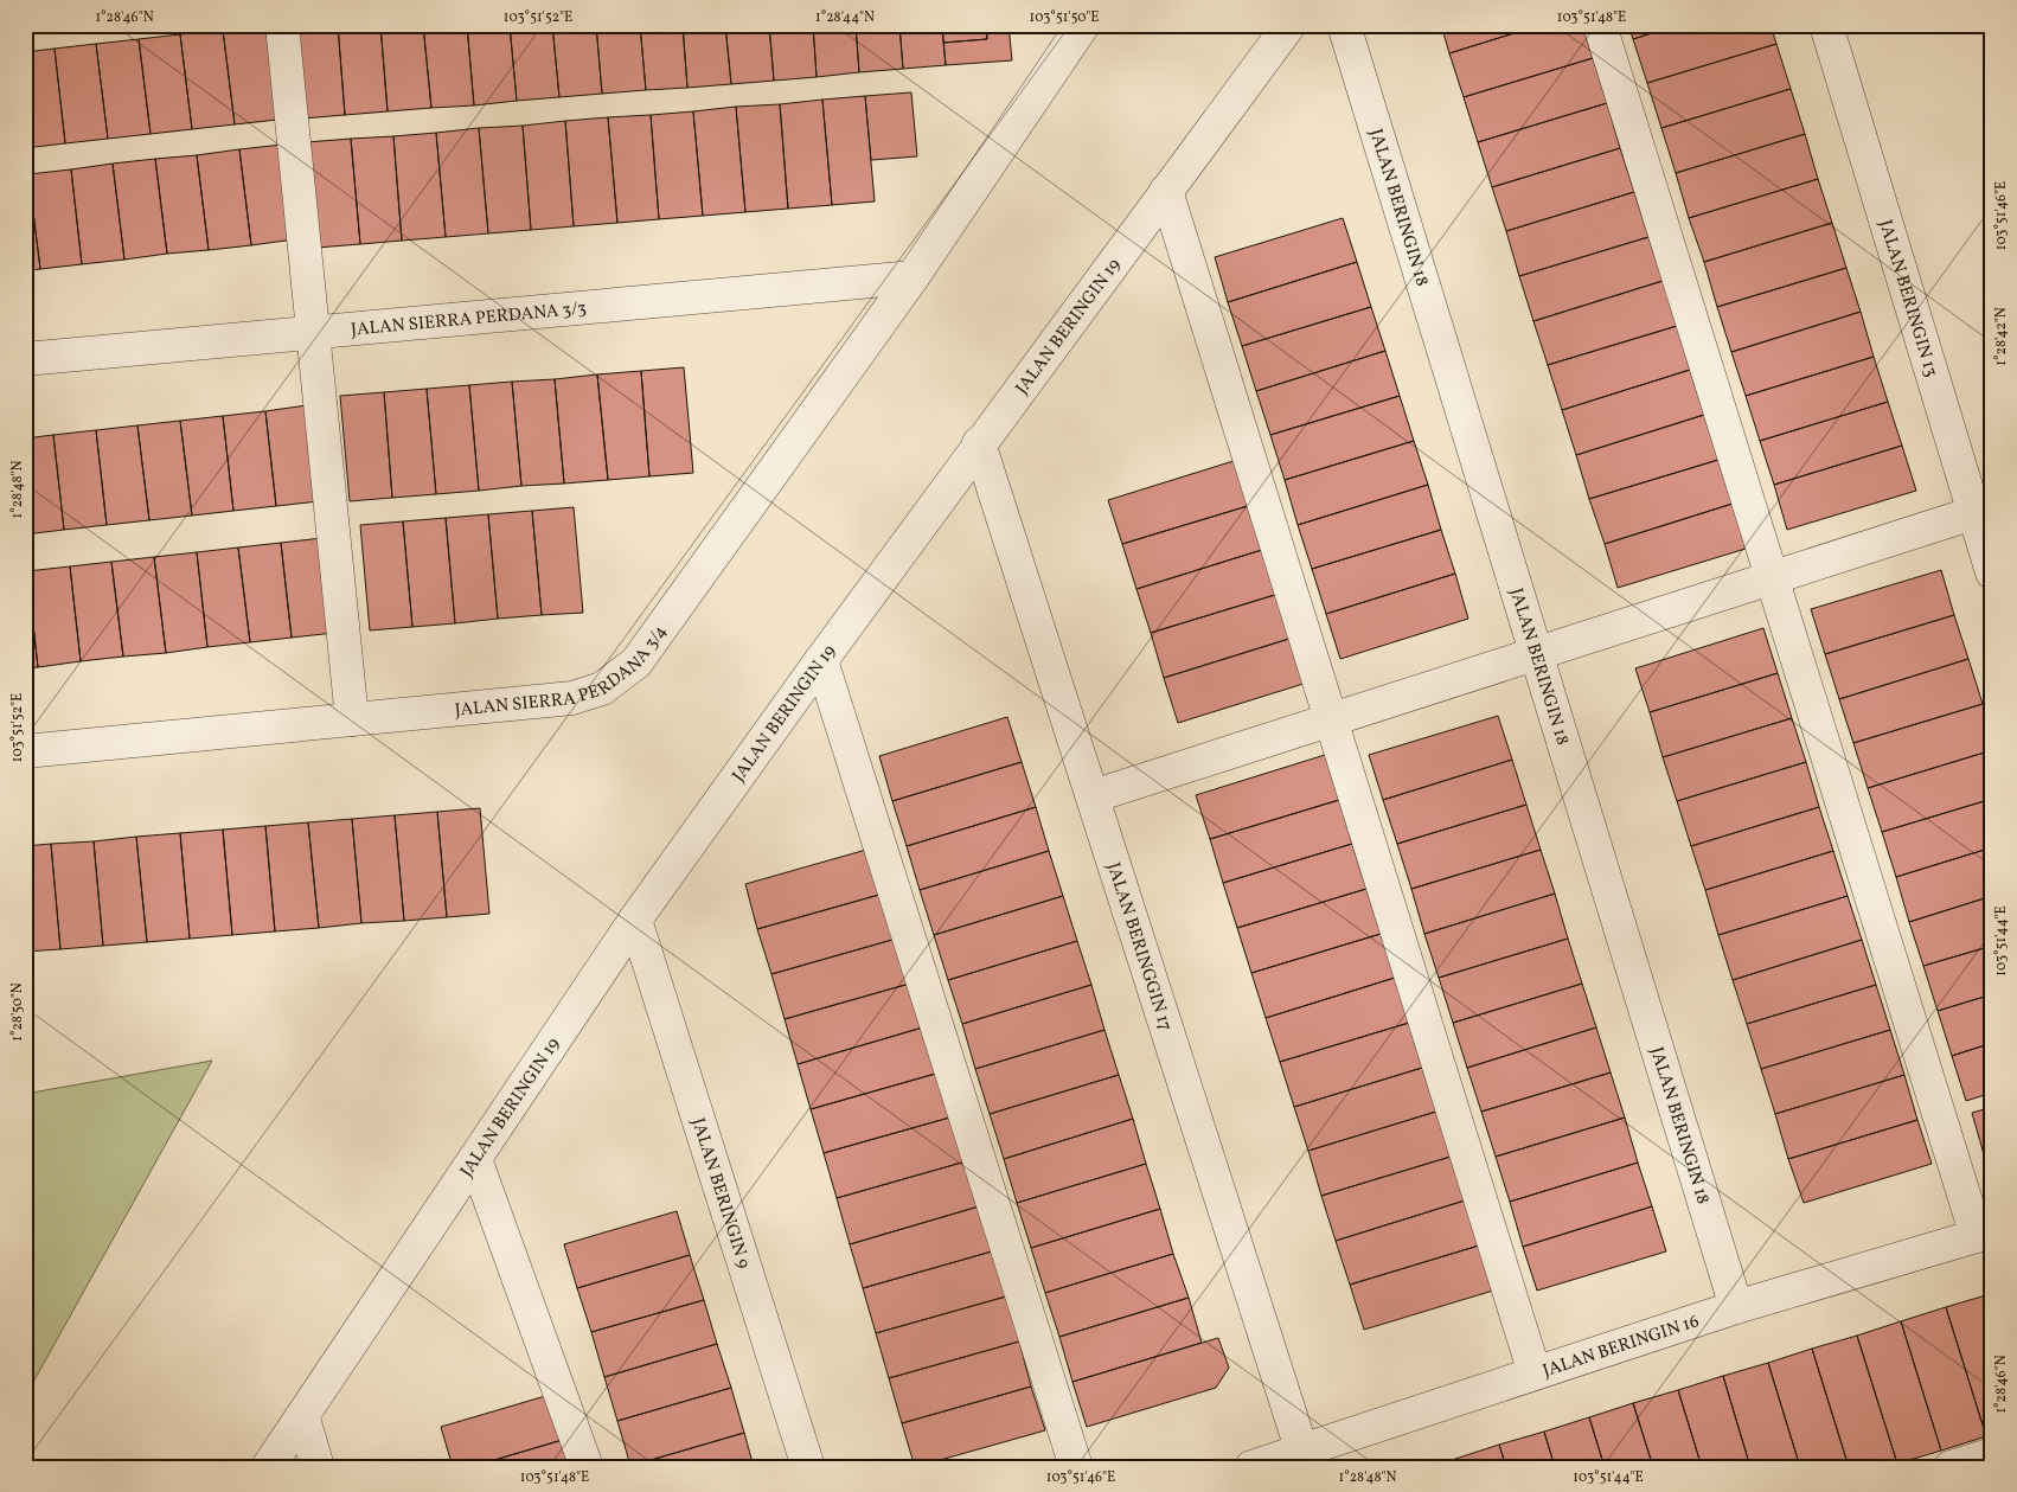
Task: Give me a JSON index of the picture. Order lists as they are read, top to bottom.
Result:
{
  "streets": {
    "street": [
      "JALAN BERINGIN 18",
      "JALAN BERINGIN 13",
      "JALAN SIERRA PERDANA 3/3",
      "JALAN BERINGIN 19",
      "JALAN SIERRA PERDANA 3/4",
      "JALAN BERINGGIN 17",
      "JALAN BERINGIN 9",
      "JALAN BERINGIN 16"
    ]
  },
  "crossings": [
    ["JALAN BERINGIN 18", "JALAN BERINGIN 16"],
    ["JALAN SIERRA PERDANA 3/3", "JALAN SIERRA PERDANA 3/4"],
    ["JALAN BERINGIN 19", "JALAN BERINGGIN 17"],
    ["JALAN BERINGIN 19", "JALAN BERINGIN 9"],
    ["JALAN BERINGGIN 17", "JALAN BERINGIN 16"]
  ],
  "coordinates": [
    "1°28'46\"N",
    "103°51'52\"E",
    "1°28'44\"N",
    "103°51'50\"E",
    "103°51'48\"E",
    "103°51'46\"E",
    "1°28'42\"N",
    "1°28'48\"N",
    "103°51'44\"E",
    "1°28'50\"N"
  ]
}
